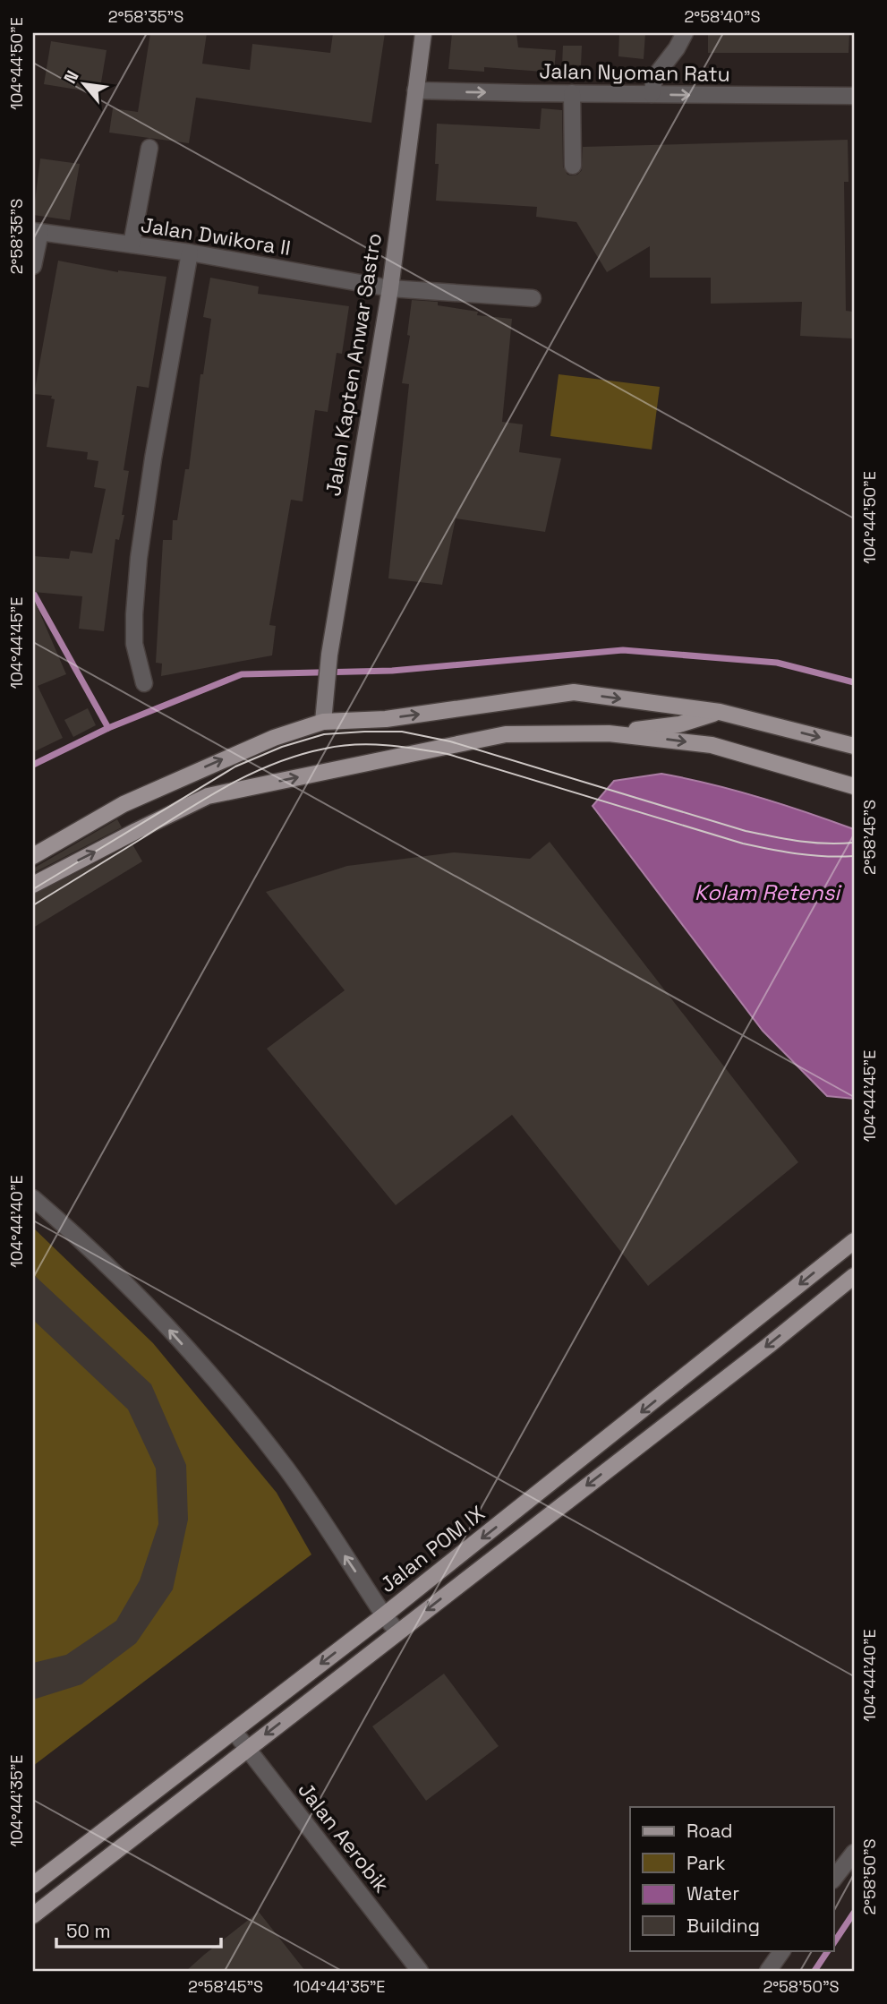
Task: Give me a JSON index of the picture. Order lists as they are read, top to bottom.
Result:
{
  "streets": {
    "main road": ["Jalan POM IX"],
    "street": [
      "Jalan Nyoman Ratu",
      "Jalan Dwikora II",
      "Jalan Kapten Anwar Sastro",
      "Jalan Aerobik"
    ]
  },
  "crossings": [
    ["Jalan Nyoman Ratu", "Jalan Kapten Anwar Sastro"],
    ["Jalan Dwikora II", "Jalan Kapten Anwar Sastro"],
    ["Jalan POM IX", "Jalan Aerobik"]
  ],
  "one_way": ["Jalan Nyoman Ratu"],
  "water": ["Kolam Retensi"],
  "legend": [
    "Road",
    "Park",
    "Water",
    "Building"
  ],
  "scale_bar": "50 m",
  "north": "top left",
  "coordinates": [
    "2°58'35\"S",
    "2°58'40\"S",
    "104°44'50\"E",
    "104°44'45\"E",
    "2°58'45\"S",
    "104°44'40\"E",
    "104°44'35\"E",
    "2°58'50\"S"
  ]
}
